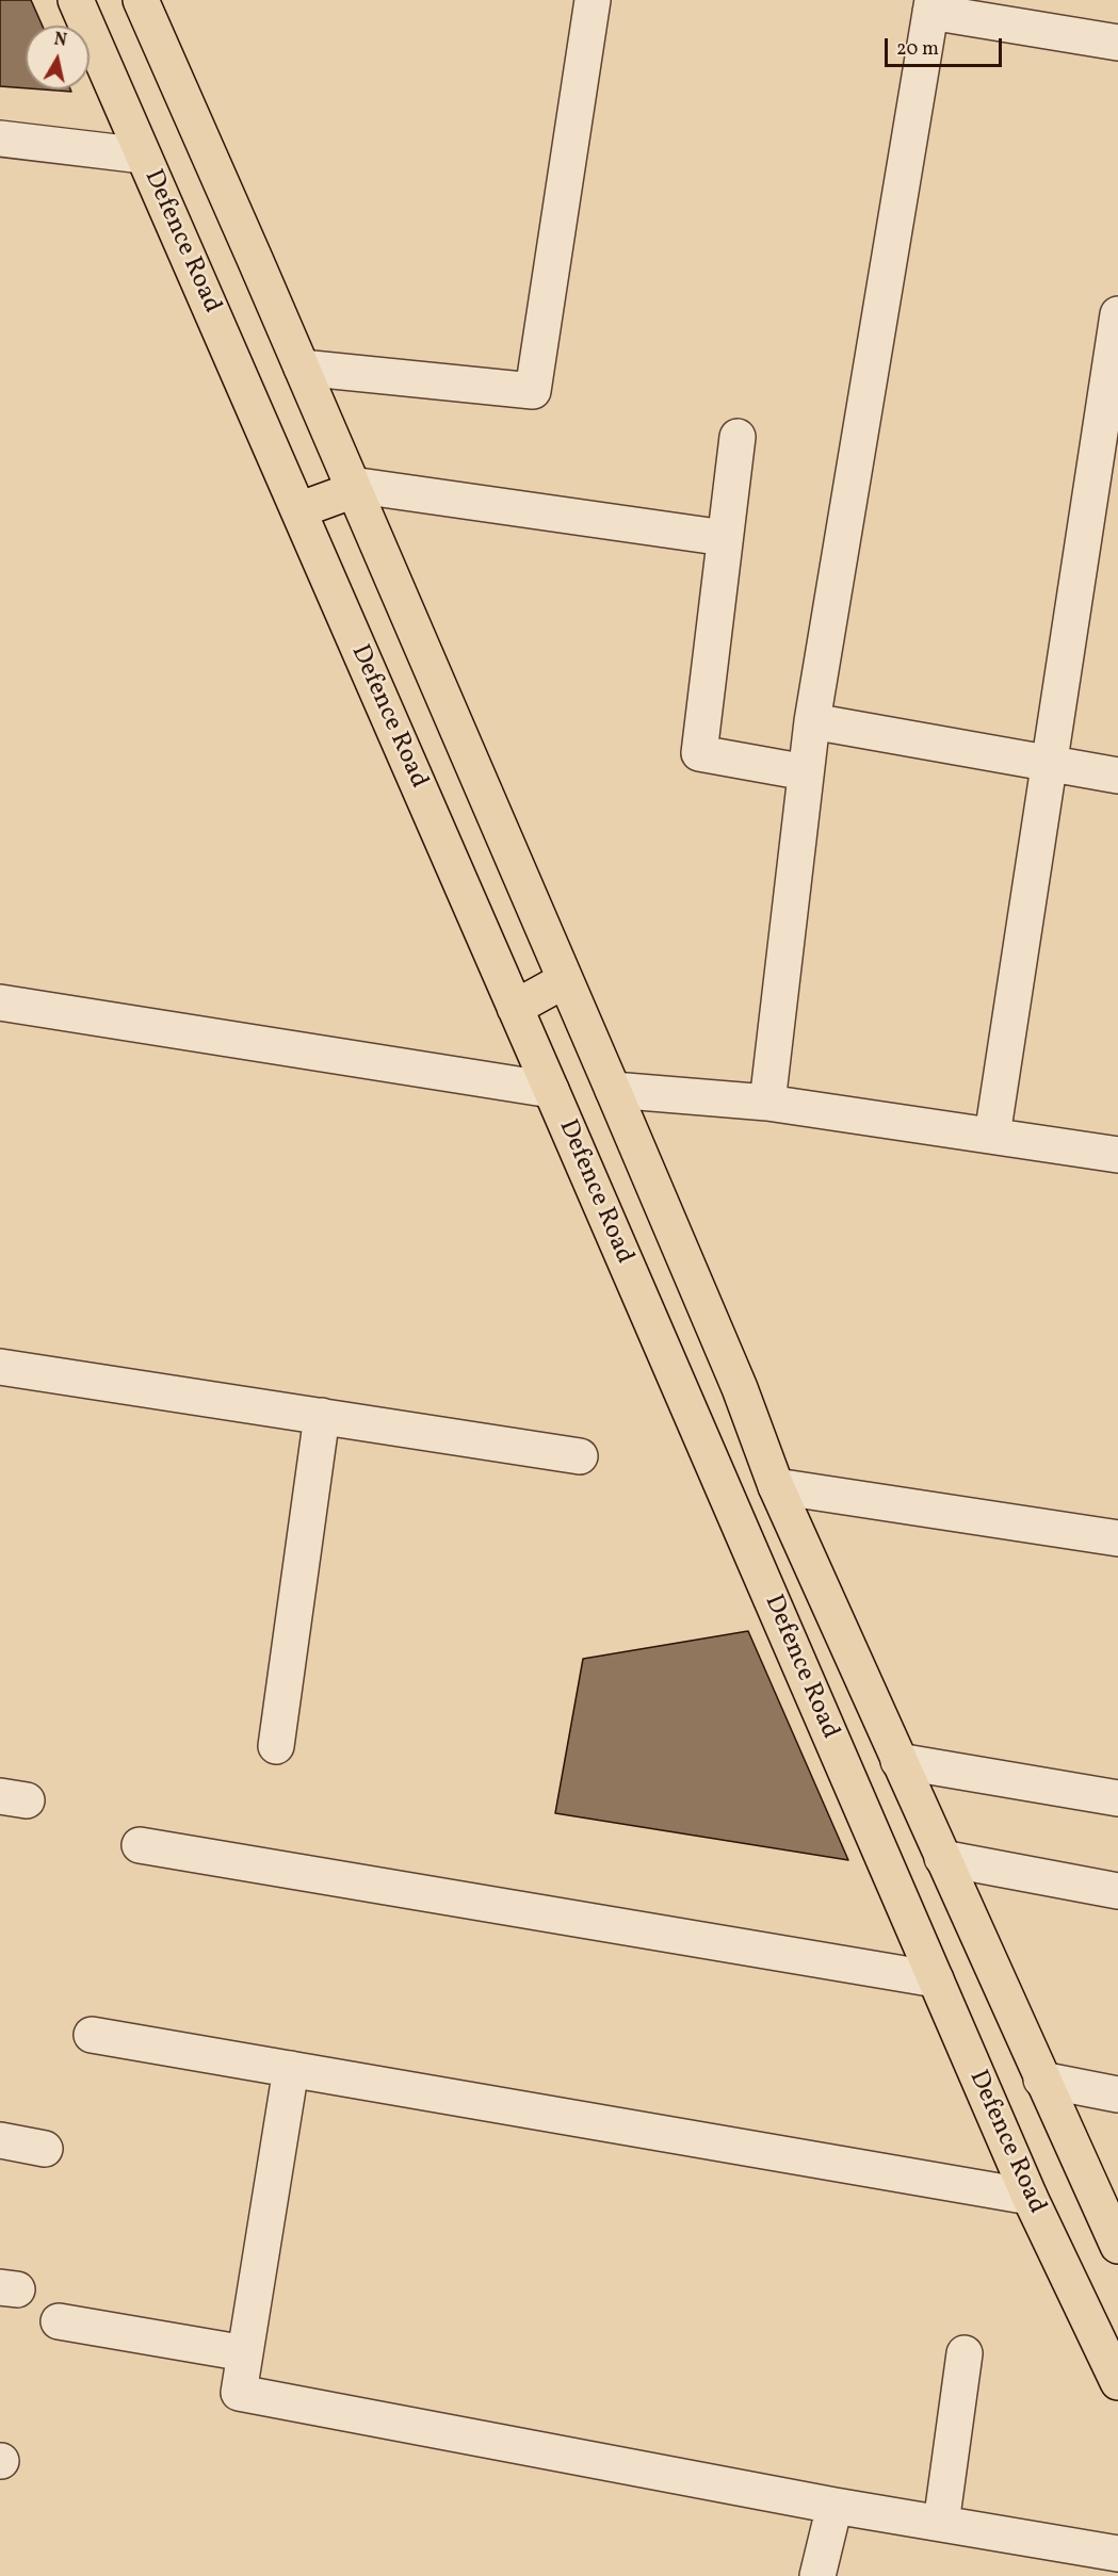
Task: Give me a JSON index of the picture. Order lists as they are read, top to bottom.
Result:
{
  "streets": {
    "main road": ["Defence Road"]
  },
  "scale_bar": "20 m",
  "north": "top"
}
